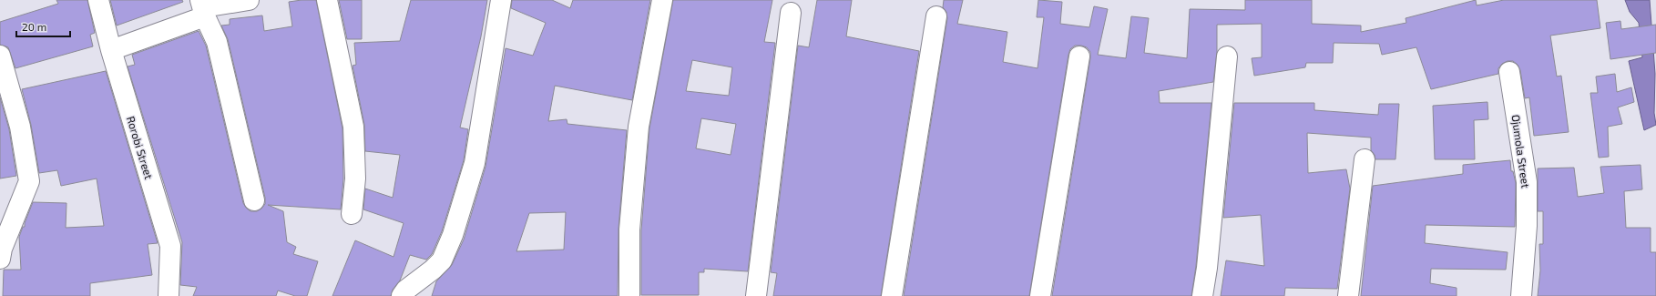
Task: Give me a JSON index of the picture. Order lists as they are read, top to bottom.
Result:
{
  "streets": {
    "street": ["Rorobi Street", "Ojumola Street"]
  },
  "scale_bar": "20 m"
}
